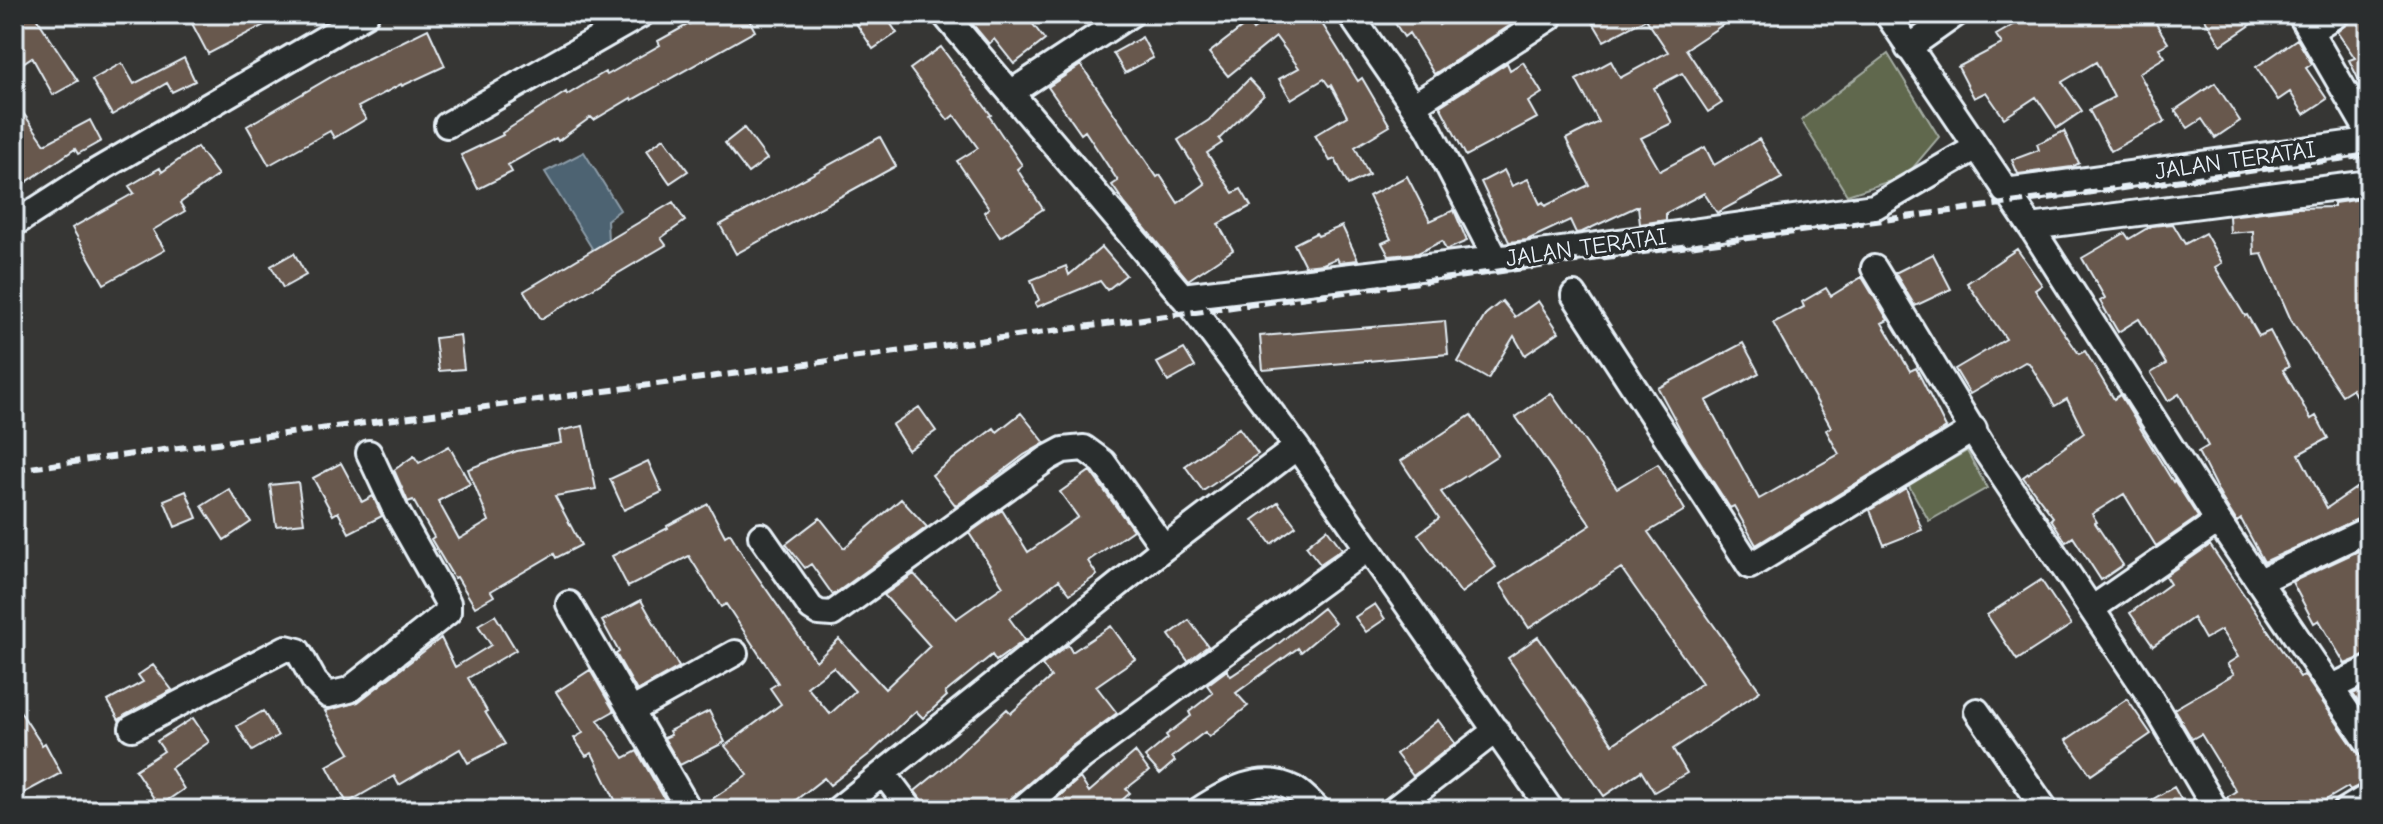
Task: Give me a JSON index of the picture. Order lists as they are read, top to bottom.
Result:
{
  "streets": {
    "street": ["JALAN TERATAI"]
  }
}
